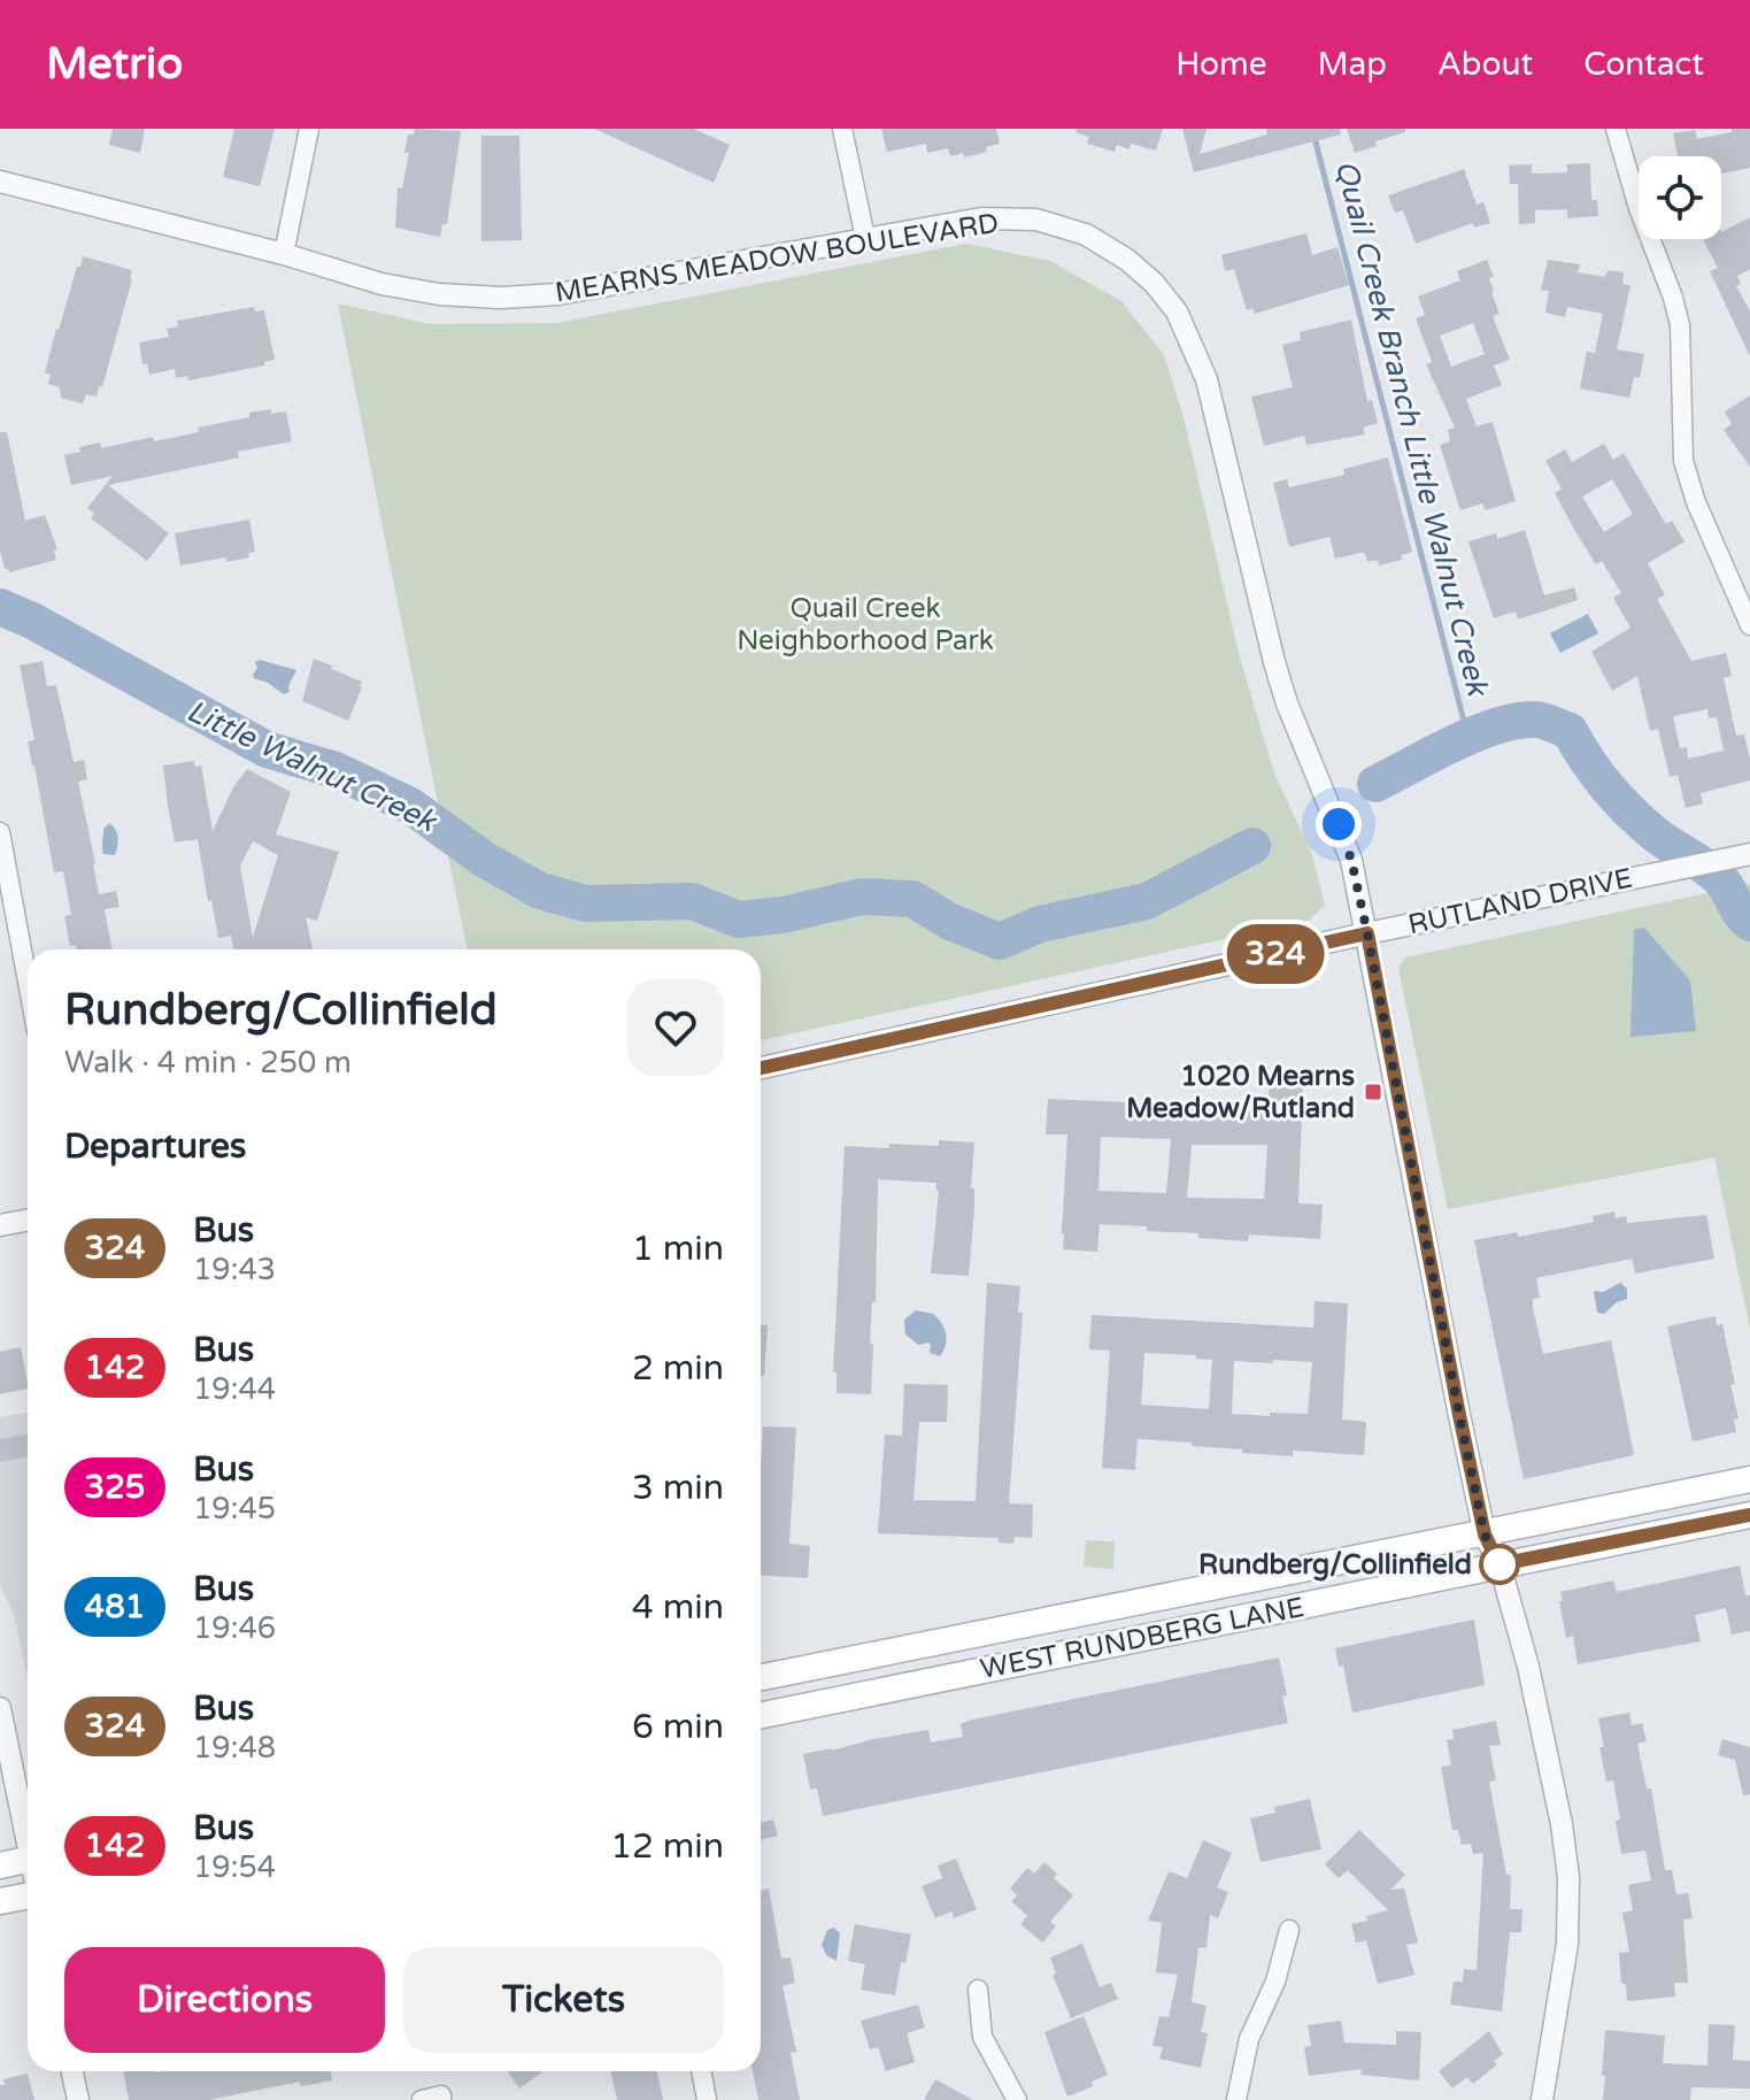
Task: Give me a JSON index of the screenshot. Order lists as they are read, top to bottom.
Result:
{
  "streets": {
    "main road": ["WEST RUNDBERG LANE"],
    "street": ["MEARNS MEADOW BOULEVARD", "RUTLAND DRIVE"]
  },
  "crossings": [
    ["MEARNS MEADOW BOULEVARD", "RUTLAND DRIVE"],
    ["MEARNS MEADOW BOULEVARD", "WEST RUNDBERG LANE"]
  ],
  "water": ["Quail Creek Branch Little Walnut Creek", "Little Walnut Creek"],
  "parks": ["Quail Creek Neighborhood Park"],
  "places": {
    "transit": ["1020 Mearns Meadow/Rutland"],
    "other": ["Rundberg/Collinfield"]
  },
  "lines": ["bus line 324"],
  "page": {
    "header": "Metrio",
    "nav": [
      "Home",
      "Map",
      "About",
      "Contact"
    ],
    "on_map": "324",
    "heading": [
      ["Rundberg/Collinfield", "Walk · 4 min · 250 m"],
      "Departures"
    ],
    "list": [
      {
        "mark": "324",
        "name": "Bus",
        "note": "19:43",
        "value": "1 min"
      },
      {
        "mark": "142",
        "name": "Bus",
        "note": "19:44",
        "value": "2 min"
      },
      {
        "mark": "325",
        "name": "Bus",
        "note": "19:45",
        "value": "3 min"
      },
      {
        "mark": "481",
        "name": "Bus",
        "note": "19:46",
        "value": "4 min"
      },
      {
        "mark": "324",
        "name": "Bus",
        "note": "19:48",
        "value": "6 min"
      },
      {
        "mark": "142",
        "name": "Bus",
        "note": "19:54",
        "value": "12 min"
      }
    ],
    "buttons": ["Directions", "Tickets"]
  }
}
